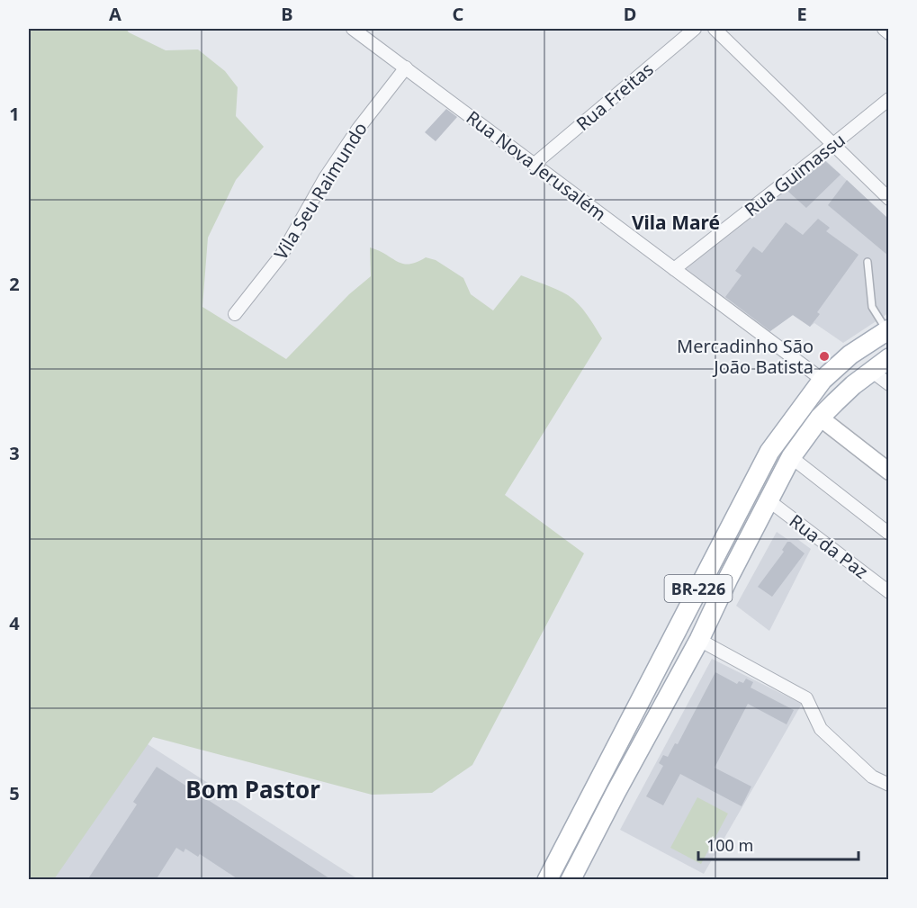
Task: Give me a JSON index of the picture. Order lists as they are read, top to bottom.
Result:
{
  "streets": {
    "main road": ["BR-226"],
    "street": [
      "Rua Freitas",
      "Rua Nova Jerusalém",
      "Rua Guimassu",
      "Vila Seu Raimundo",
      "Rua da Paz"
    ]
  },
  "crossings": [
    ["Rua Freitas", "Rua Nova Jerusalém"],
    ["Rua Nova Jerusalém", "Rua Guimassu"],
    ["Rua Nova Jerusalém", "Vila Seu Raimundo"],
    ["Rua Nova Jerusalém", "BR-226"],
    ["Rua da Paz", "BR-226"]
  ],
  "districts": ["Vila Maré", "Bom Pastor"],
  "places": ["Mercadinho São João Batista"],
  "scale_bar": "100 m",
  "grid": {
    "columns": [
      "A",
      "B",
      "C",
      "D",
      "E"
    ],
    "rows": [
      "1",
      "2",
      "3",
      "4",
      "5"
    ]
  }
}
